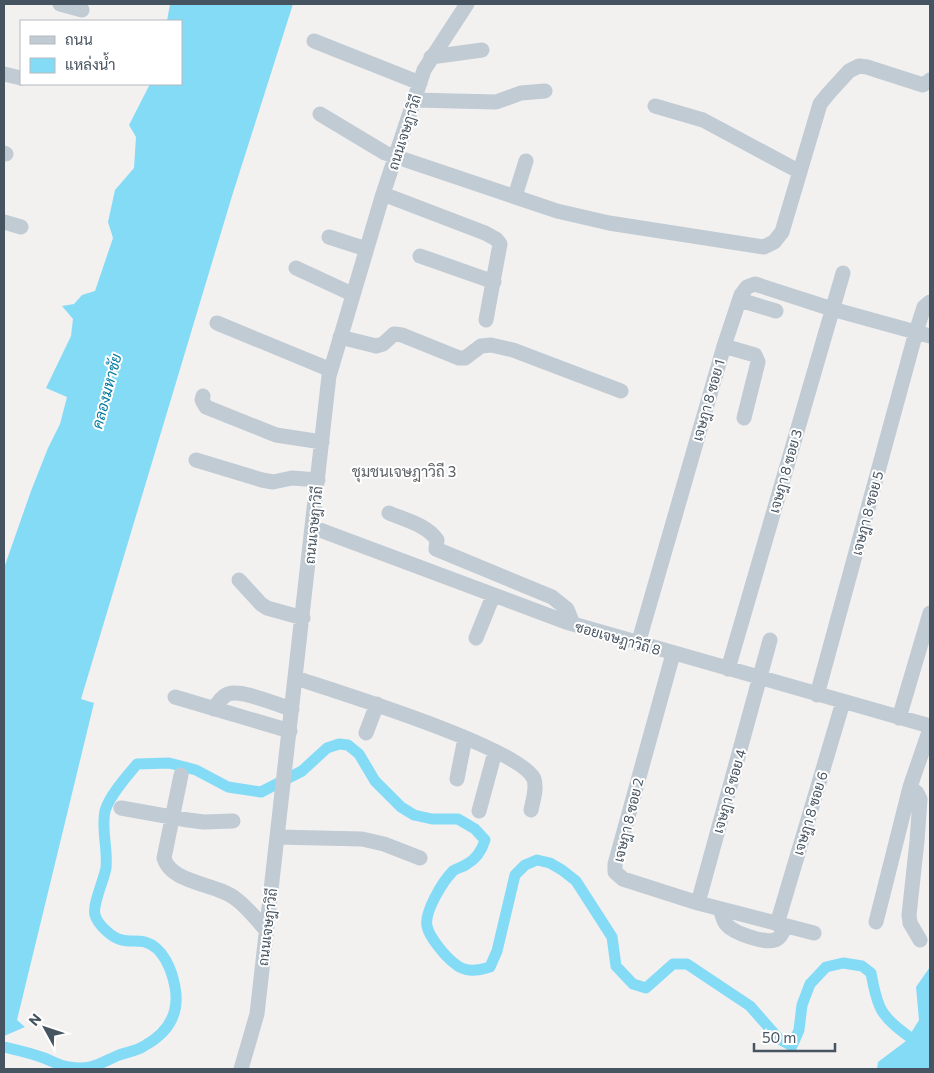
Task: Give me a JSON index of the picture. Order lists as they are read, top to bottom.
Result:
{
  "streets": {
    "street": [
      "ถนนเจษฎาวิถี",
      "เจษฎา 8 ซอย 1",
      "เจษฎา 8 ซอย 3",
      "เจษฎา 8 ซอย 5",
      "ซอยเจษฎาวิถี 8",
      "เจษฎา 8 ซอย 4",
      "เจษฎา 8 ซอย 6",
      "เจษฎา 8 ซอย 2"
    ]
  },
  "crossings": [
    ["ถนนเจษฎาวิถี", "ซอยเจษฎาวิถี 8"],
    ["เจษฎา 8 ซอย 1", "เจษฎา 8 ซอย 3"],
    ["เจษฎา 8 ซอย 1", "เจษฎา 8 ซอย 5"],
    ["เจษฎา 8 ซอย 1", "ซอยเจษฎาวิถี 8"],
    ["เจษฎา 8 ซอย 3", "ซอยเจษฎาวิถี 8"],
    ["เจษฎา 8 ซอย 5", "ซอยเจษฎาวิถี 8"],
    ["ซอยเจษฎาวิถี 8", "เจษฎา 8 ซอย 4"],
    ["ซอยเจษฎาวิถี 8", "เจษฎา 8 ซอย 6"],
    ["ซอยเจษฎาวิถี 8", "เจษฎา 8 ซอย 2"],
    ["เจษฎา 8 ซอย 4", "เจษฎา 8 ซอย 2"],
    ["เจษฎา 8 ซอย 6", "เจษฎา 8 ซอย 2"]
  ],
  "districts": ["ชุมชนเจษฎาวิถี 3"],
  "water": ["คลองมหาชัย"],
  "legend": ["ถนน", "แหล่งน้ำ"],
  "scale_bar": "50 m",
  "north": "top left"
}
